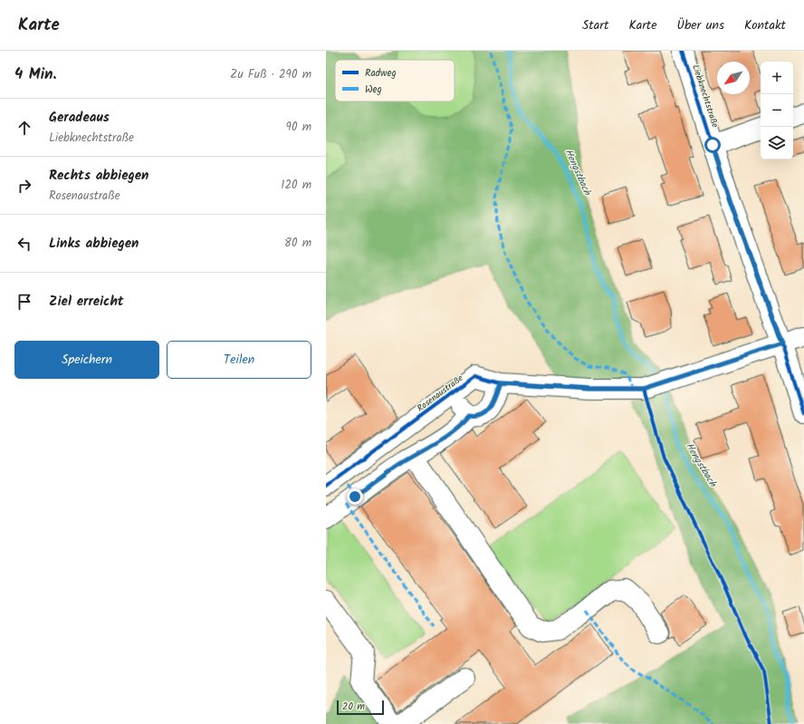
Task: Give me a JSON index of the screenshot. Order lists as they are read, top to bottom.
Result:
{
  "streets": {
    "street": ["Liebknechtstraße", "Rosenaustraße"]
  },
  "crossings": [
    ["Liebknechtstraße", "Rosenaustraße"]
  ],
  "water": ["Hengstbach"],
  "legend": ["Radweg", "Weg"],
  "scale_bar": "20 m",
  "north": "bottom left",
  "page": {
    "header": "Karte",
    "nav": [
      "Start",
      "Karte",
      "Über uns",
      "Kontakt"
    ],
    "heading": ["4 Min.", "Zu Fuß · 290 m"],
    "map_buttons": ["+", "−"],
    "list": [
      ["Geradeaus", "Liebknechtstraße", "90 m"],
      ["Rechts abbiegen", "Rosenaustraße", "120 m"],
      ["Links abbiegen", "80 m"],
      "Ziel erreicht"
    ],
    "buttons": ["Speichern", "Teilen"],
    "scale": "20 m"
  }
}
